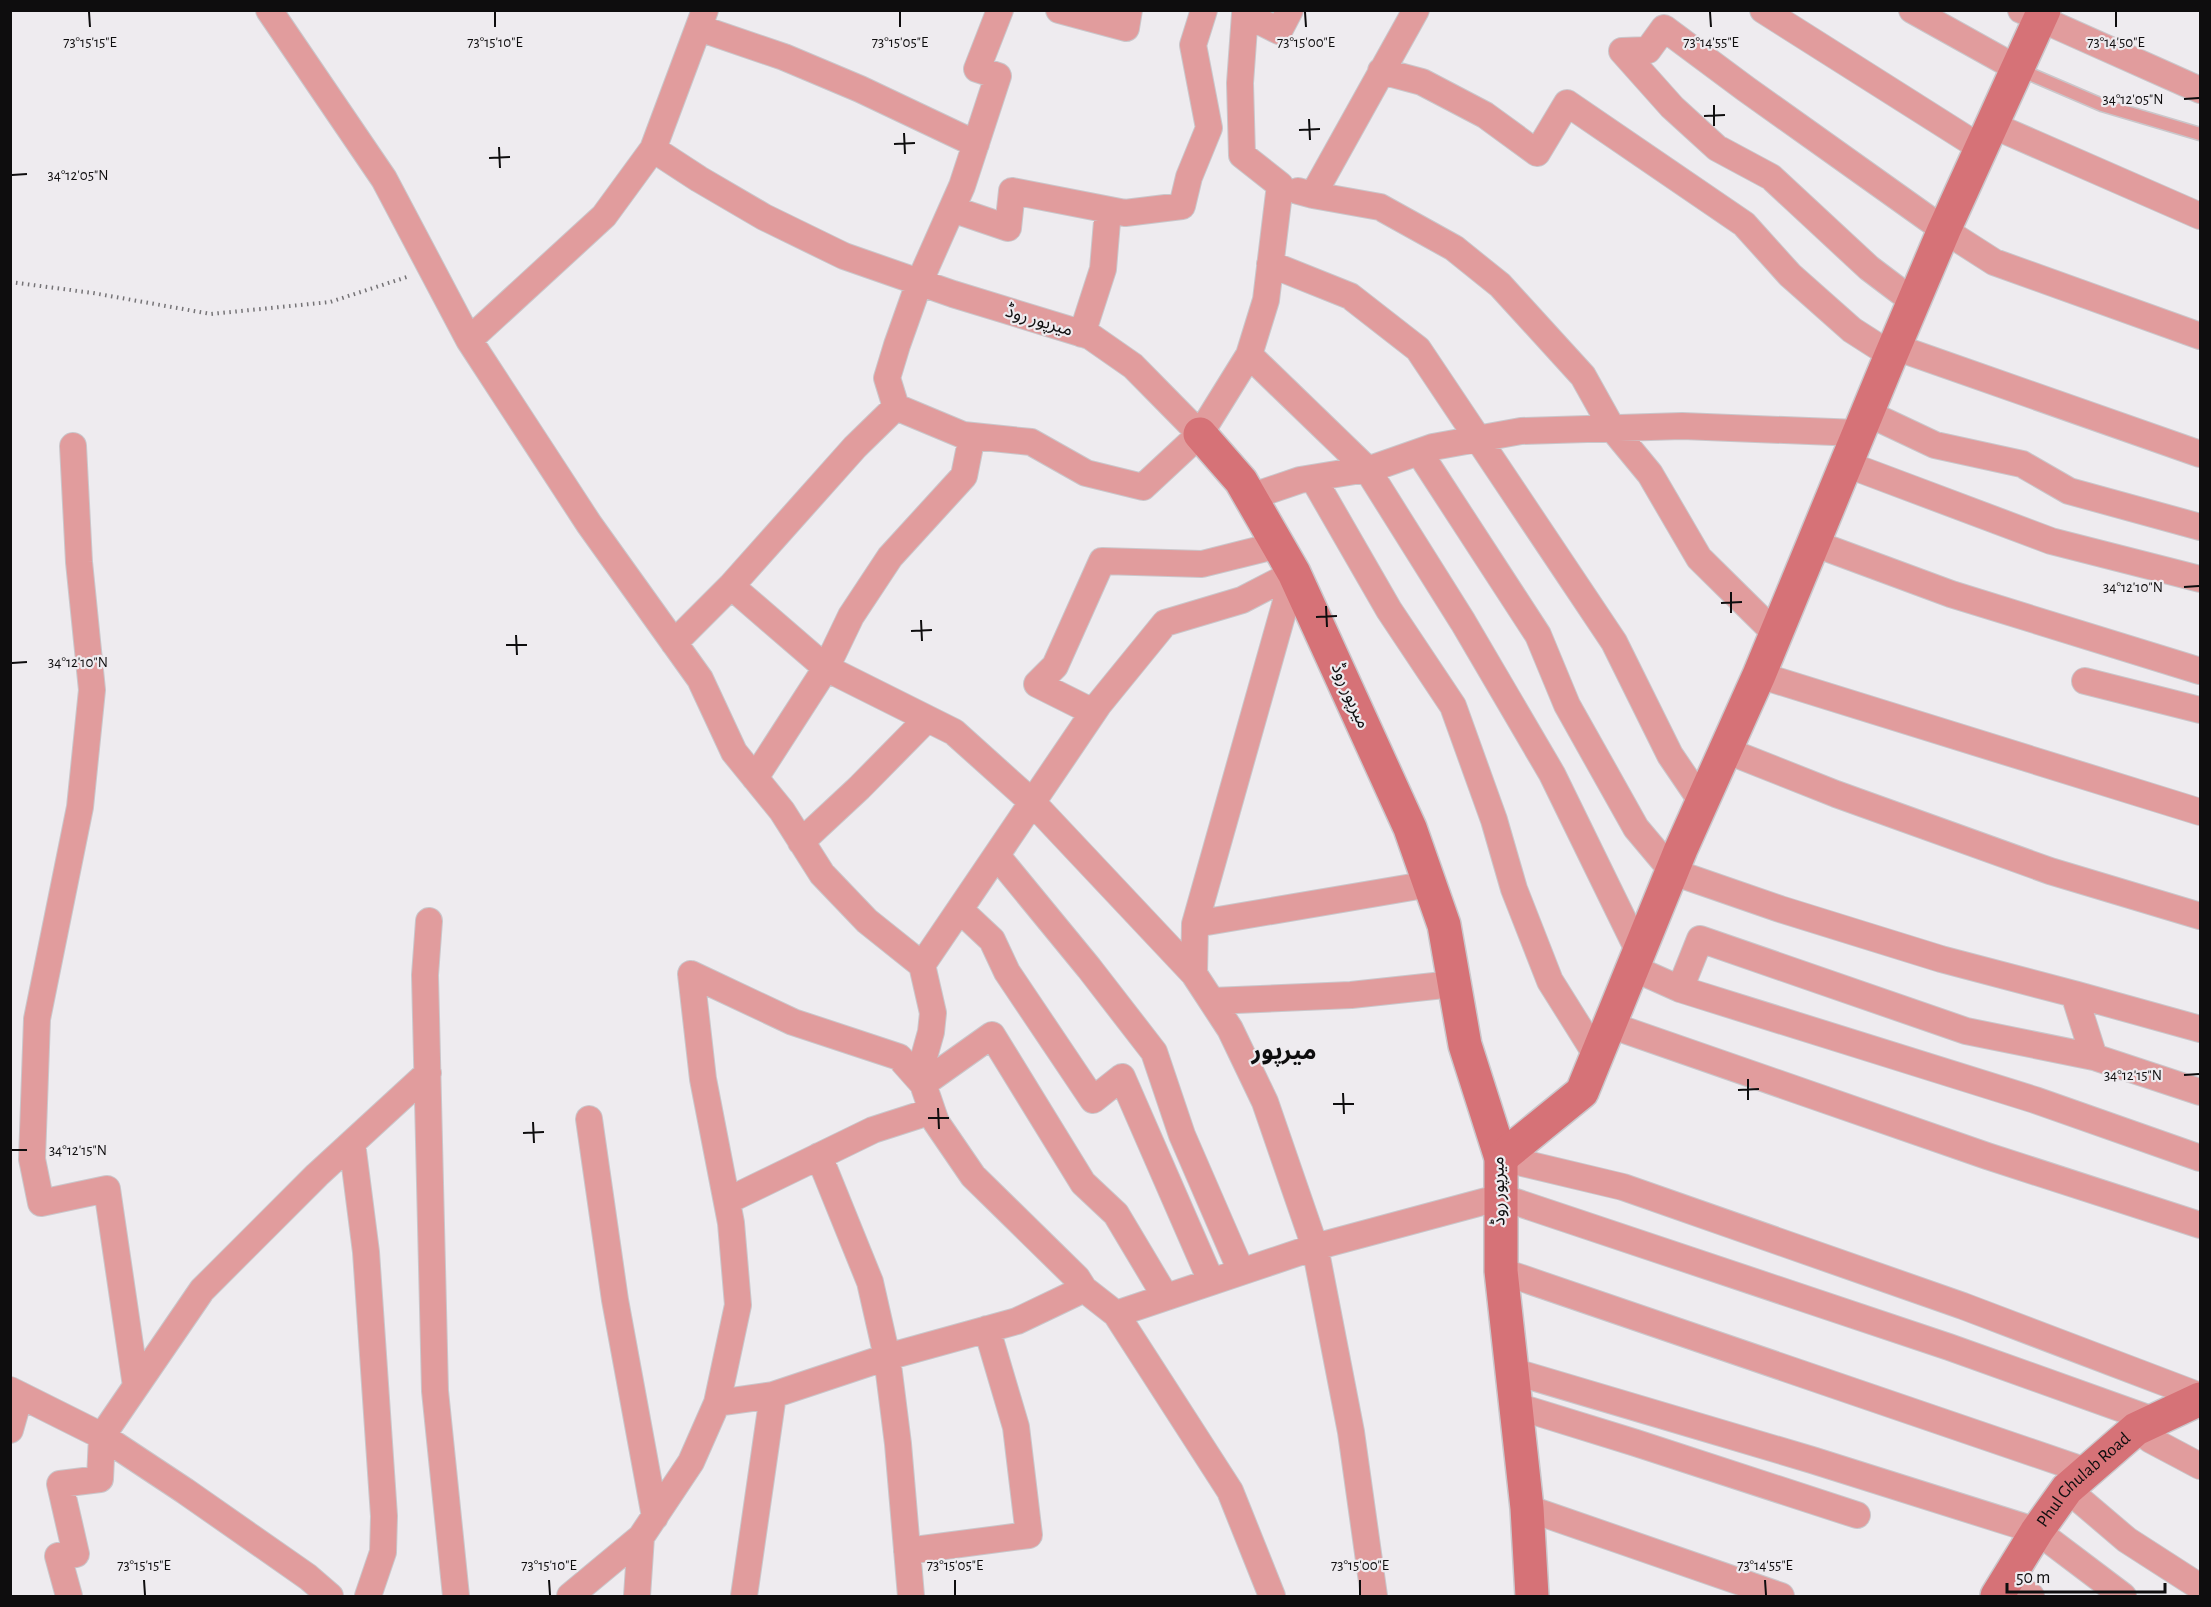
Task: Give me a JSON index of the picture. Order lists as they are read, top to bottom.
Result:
{
  "streets": {
    "street": ["میرپور روڈ", "Phul Ghulab Road"]
  },
  "districts": ["میرپور"],
  "scale_bar": "50 m",
  "coordinates": [
    "73°15'15\"E",
    "73°15'10\"E",
    "73°15'05\"E",
    "73°15'00\"E",
    "73°14'55\"E",
    "73°14'50\"E",
    "34°12'05\"N",
    "34°12'10\"N",
    "34°12'15\"N"
  ]
}
